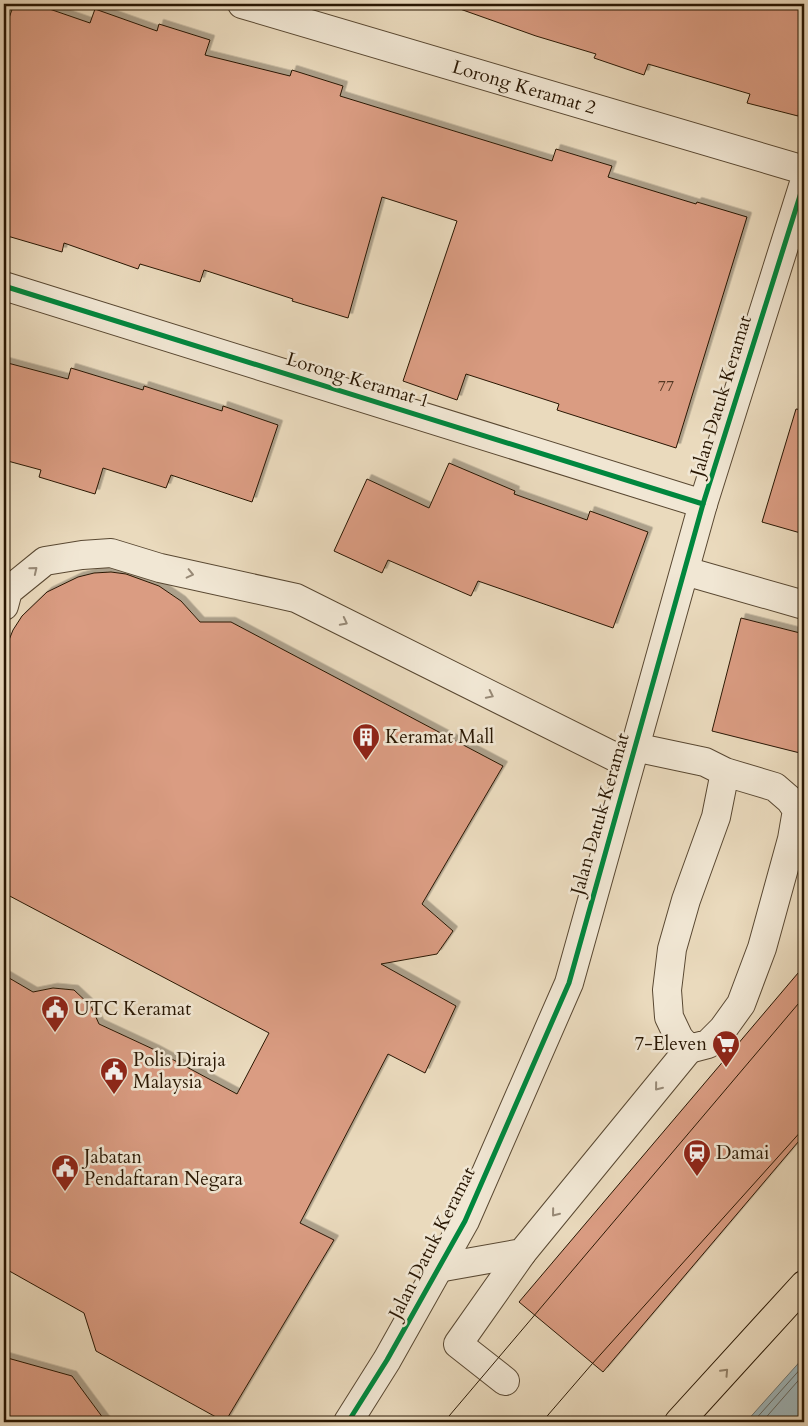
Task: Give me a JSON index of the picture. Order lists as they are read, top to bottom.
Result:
{
  "streets": {
    "street": ["Lorong Keramat 2", "Lorong Keramat 1", "Jalan Datuk Keramat"]
  },
  "crossings": [
    ["Lorong Keramat 1", "Jalan Datuk Keramat"]
  ],
  "places": {
    "building": ["Keramat Mall"],
    "public building": ["UTC Keramat", "Polis Diraja Malaysia", "Jabatan Pendaftaran Negara"],
    "supermarket": ["7-Eleven"],
    "station": ["Damai"]
  },
  "house_numbers": ["77"]
}
